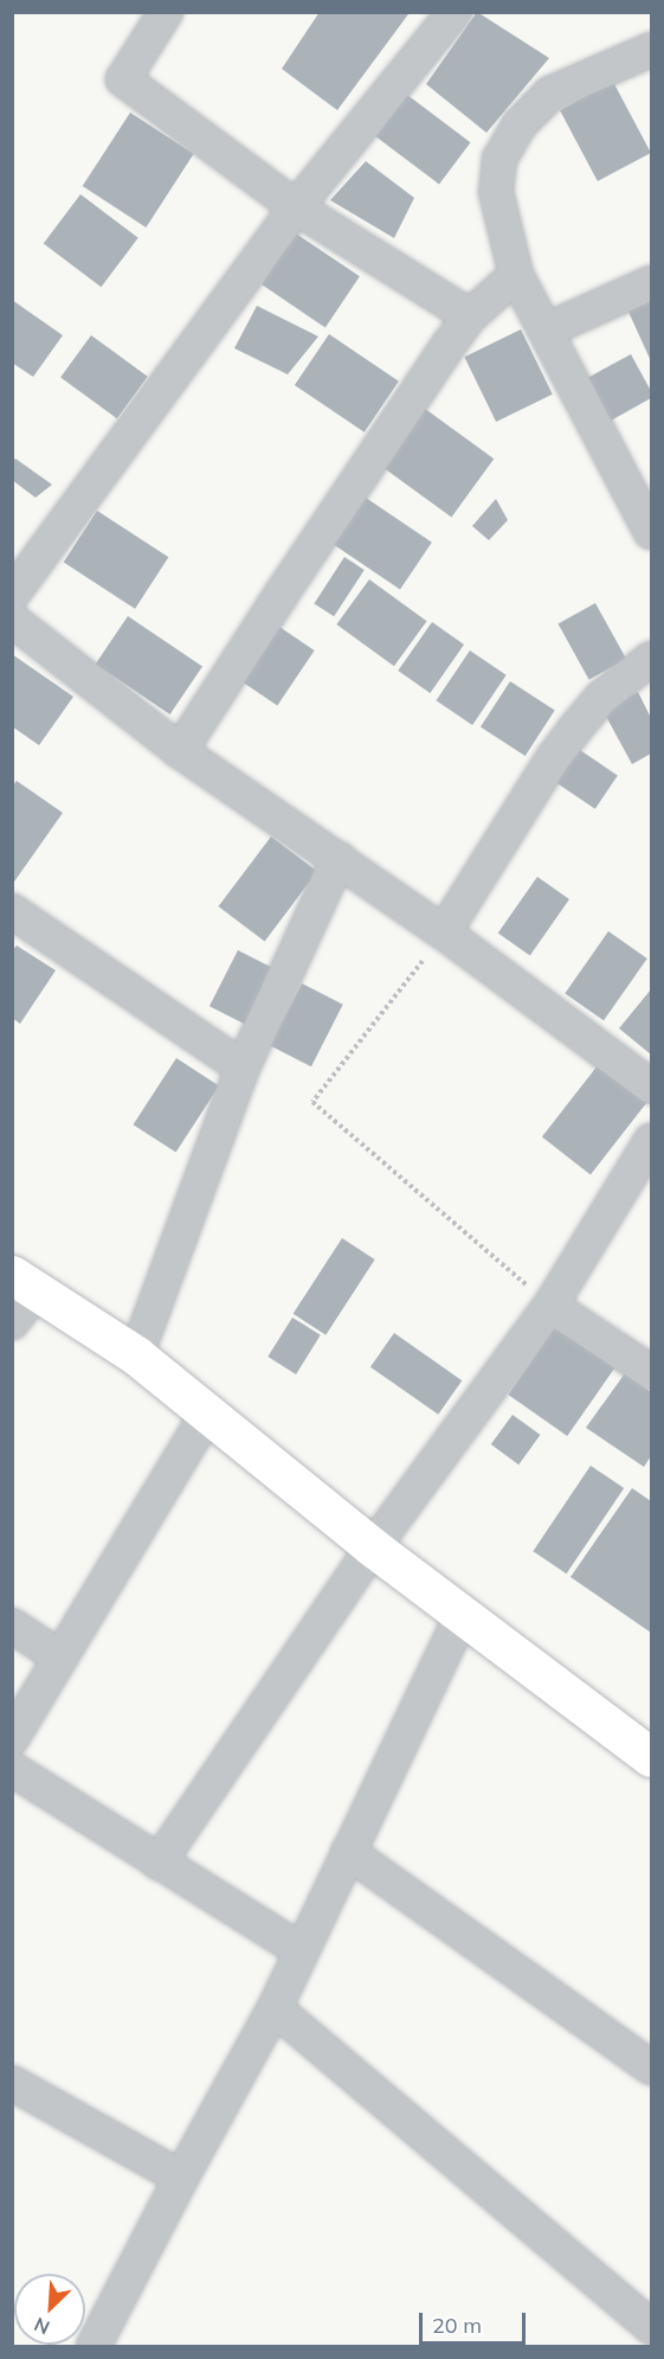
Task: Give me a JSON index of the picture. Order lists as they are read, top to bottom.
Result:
{
  "scale_bar": "20 m",
  "north": "bottom left"
}
